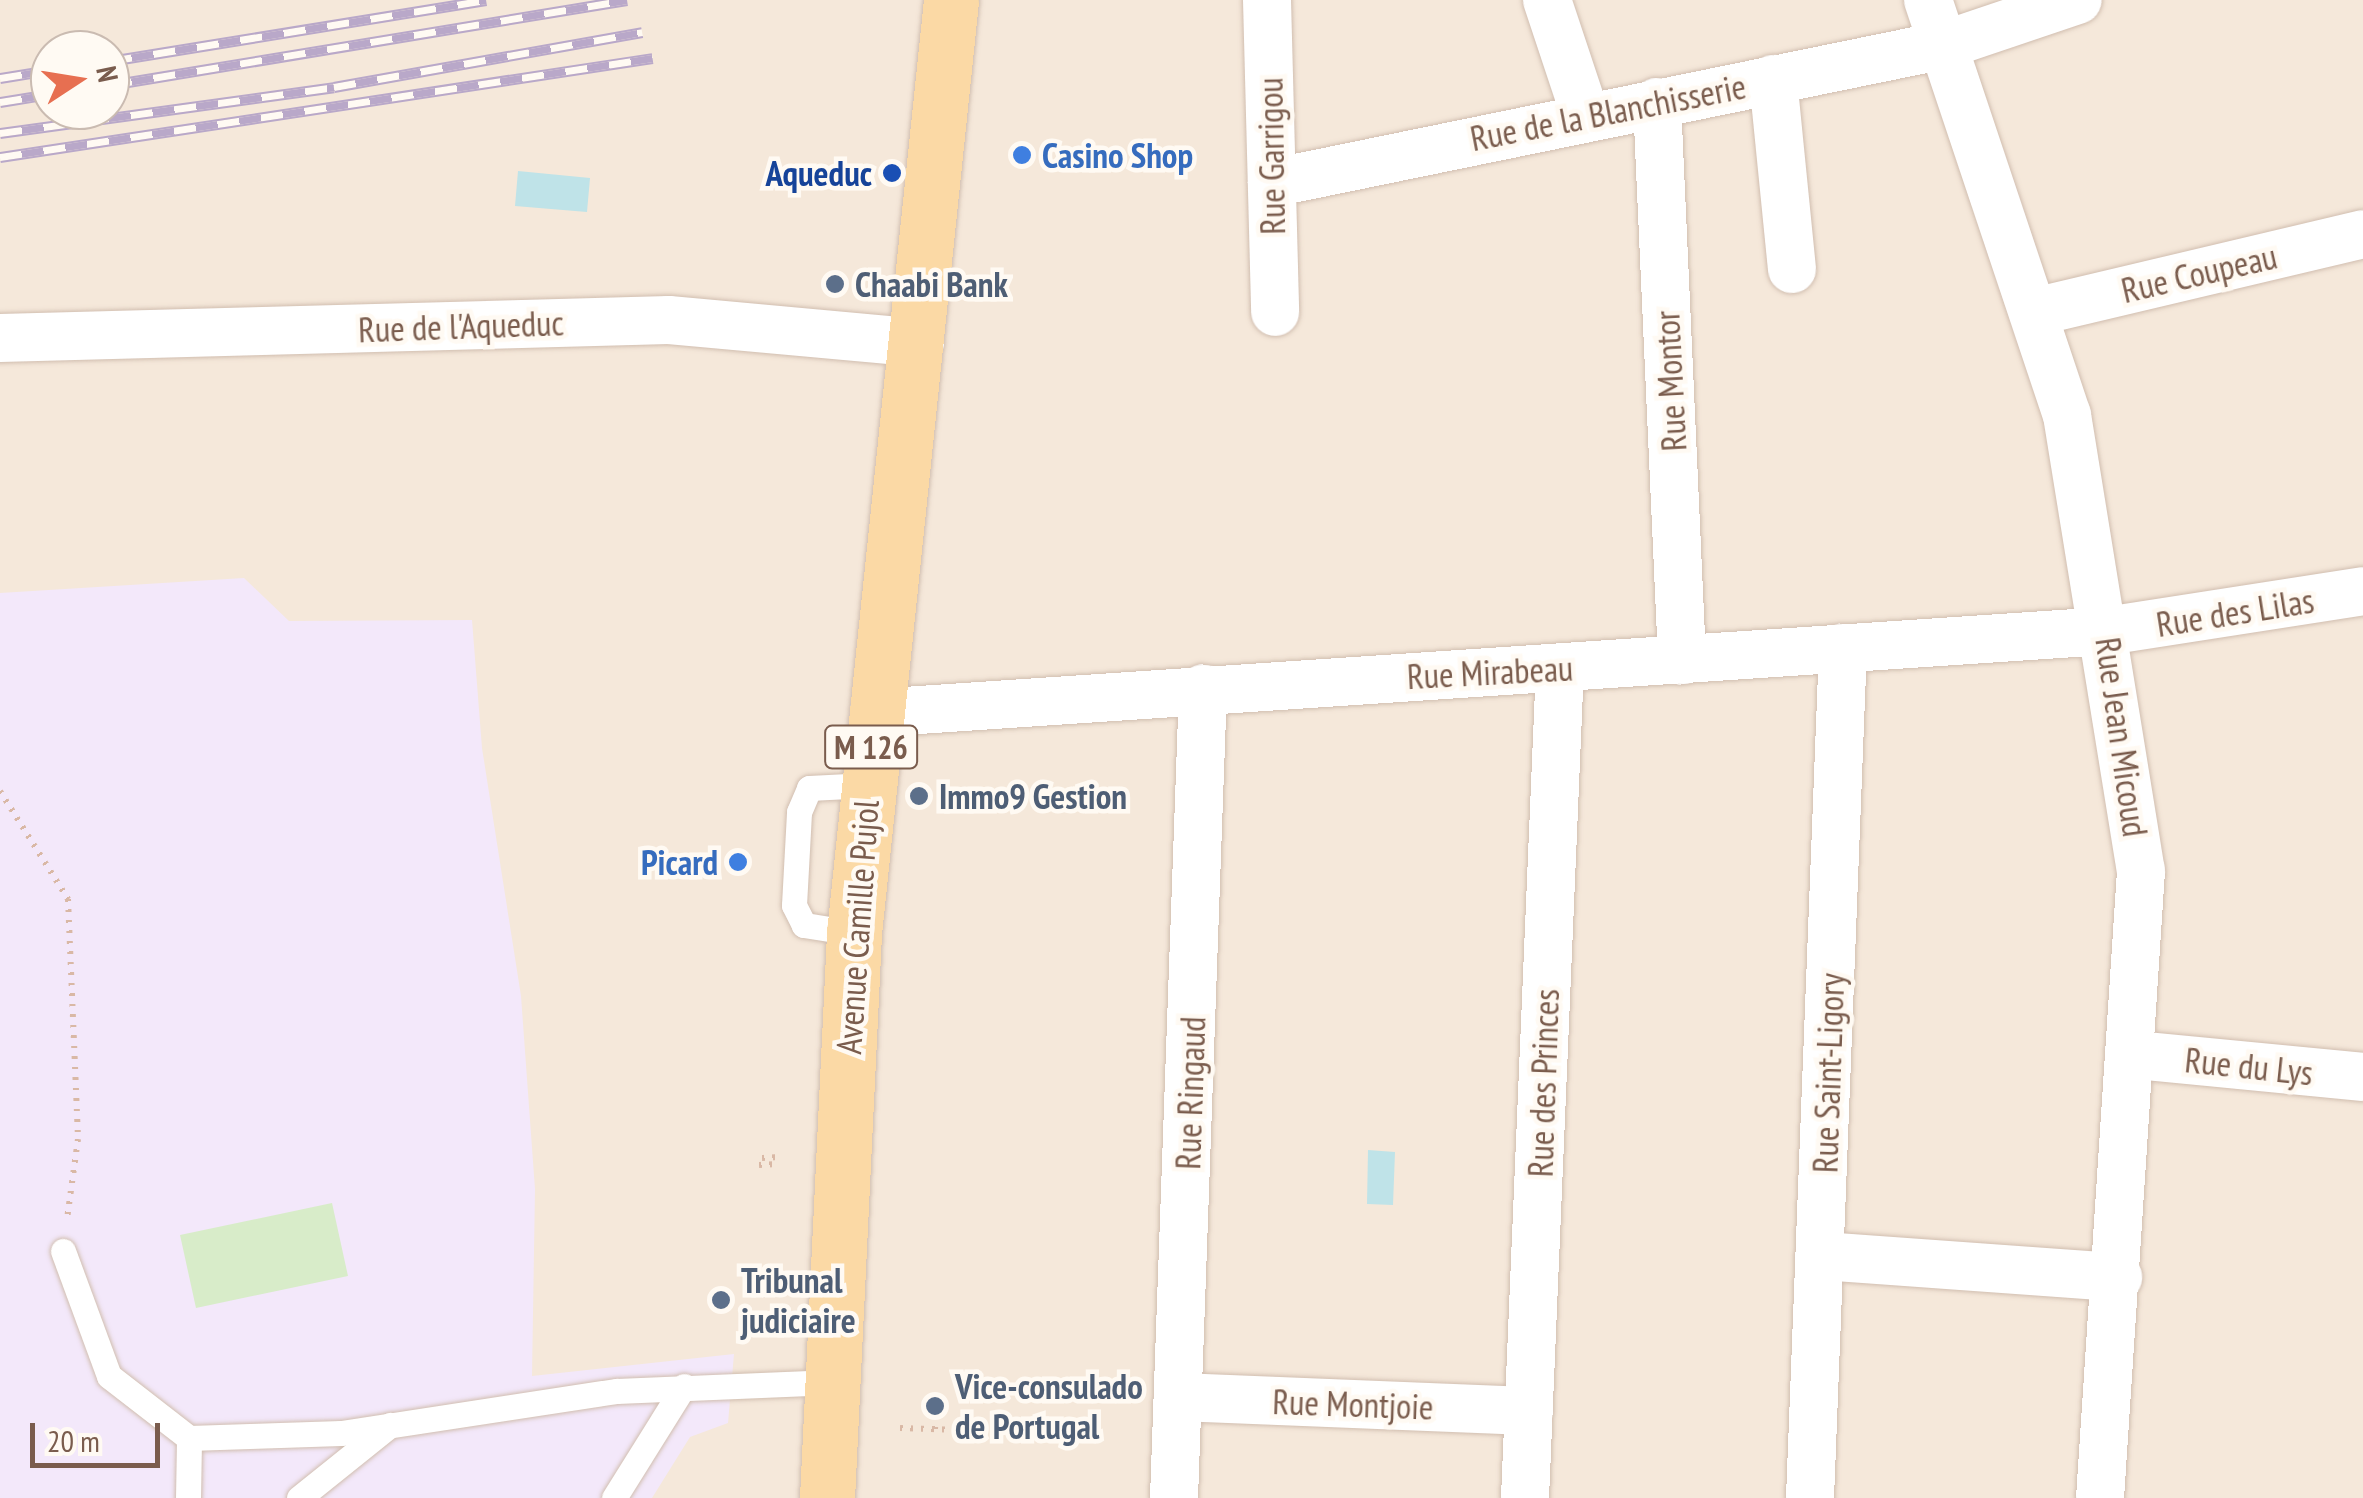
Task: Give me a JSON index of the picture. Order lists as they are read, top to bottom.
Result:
{
  "streets": {
    "main road": ["M 126", "Avenue Camille Pujol"],
    "street": [
      "Rue de la Blanchisserie",
      "Rue Garrigou",
      "Rue Coupeau",
      "Rue de l'Aqueduc",
      "Rue Montor",
      "Rue des Lilas",
      "Rue Mirabeau",
      "Rue Jean Micoud",
      "Rue du Lys",
      "Rue Saint-Ligory",
      "Rue des Princes",
      "Rue Ringaud",
      "Rue Montjoie"
    ]
  },
  "crossings": [
    ["Rue de la Blanchisserie", "Rue Garrigou"],
    ["Rue de la Blanchisserie", "Rue Montor"],
    ["Rue de la Blanchisserie", "Rue Jean Micoud"],
    ["Rue Coupeau", "Rue Jean Micoud"],
    ["Rue de l'Aqueduc", "Avenue Camille Pujol"],
    ["Rue Montor", "Rue Mirabeau"],
    ["Rue des Lilas", "Rue Mirabeau"],
    ["Rue des Lilas", "Rue Jean Micoud"],
    ["Rue Mirabeau", "Rue Jean Micoud"],
    ["Rue Mirabeau", "Avenue Camille Pujol"],
    ["Rue Mirabeau", "Rue Saint-Ligory"],
    ["Rue Mirabeau", "Rue des Princes"],
    ["Rue Mirabeau", "Rue Ringaud"],
    ["Rue Jean Micoud", "Rue du Lys"],
    ["Rue des Princes", "Rue Montjoie"],
    ["Rue Ringaud", "Rue Montjoie"]
  ],
  "places": [
    "Casino Shop",
    "Aqueduc",
    "Chaabi Bank",
    "Immo9 Gestion",
    "Picard",
    "Tribunal judiciaire",
    "Vice-consulado de Portugal"
  ],
  "scale_bar": "20 m",
  "north": "right"
}
